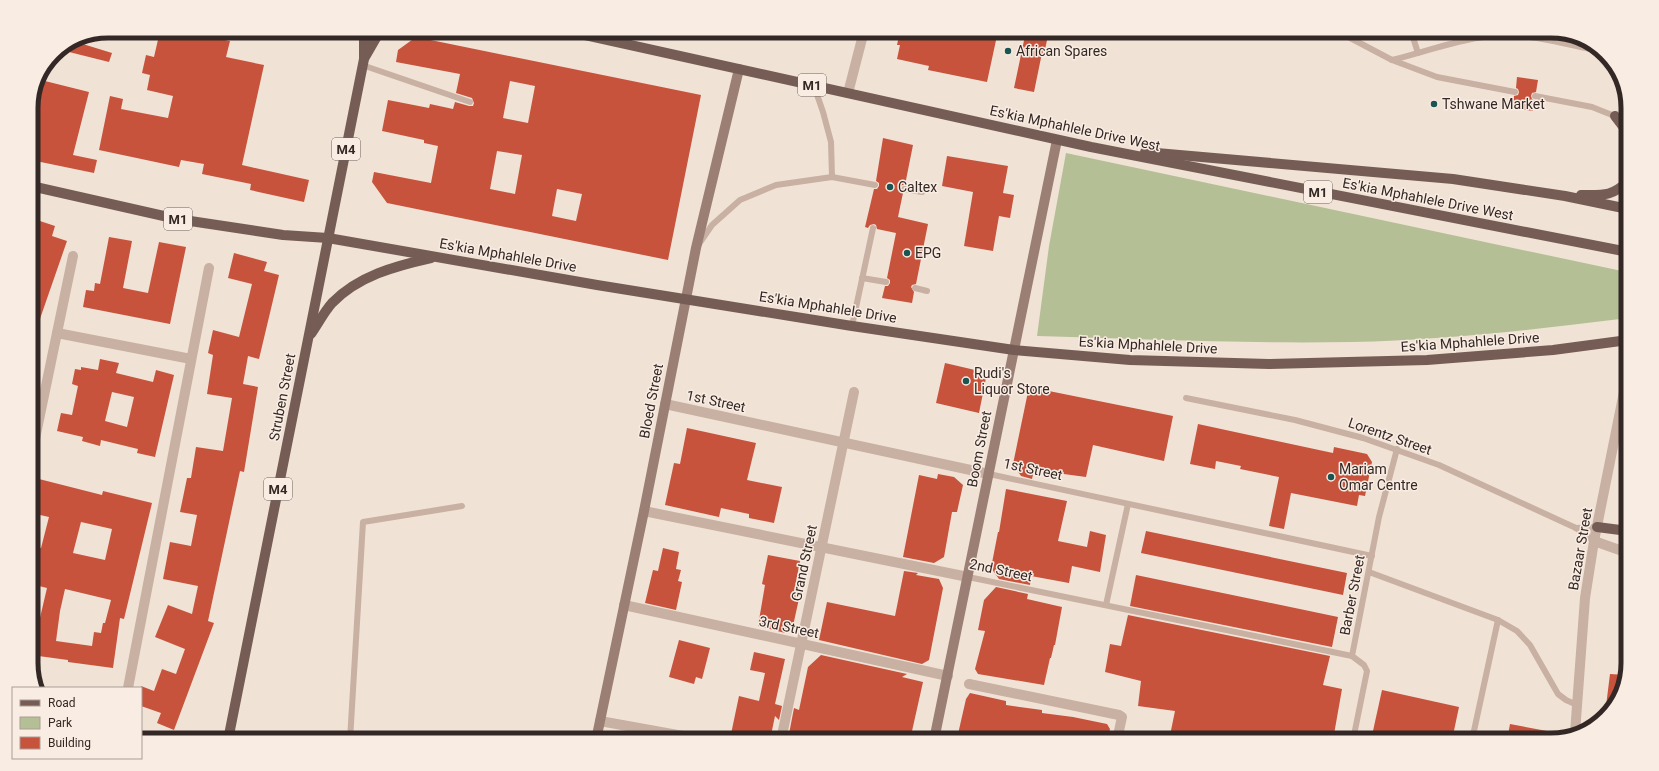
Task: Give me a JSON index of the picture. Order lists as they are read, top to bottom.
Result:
{
  "streets": {
    "main road": [
      "M1",
      "Es'kia Mphahlele Drive West",
      "M4",
      "Es'kia Mphahlele Drive",
      "Struben Street",
      "Bloed Street",
      "Boom Street"
    ],
    "street": [
      "1st Street",
      "Bazaar Street",
      "Grand Street",
      "2nd Street",
      "3rd Street"
    ],
    "lane": ["Lorentz Street", "Barber Street"]
  },
  "crossings": [
    ["Es'kia Mphahlele Drive West", "Bloed Street"],
    ["Es'kia Mphahlele Drive West", "Boom Street"],
    ["Es'kia Mphahlele Drive", "Struben Street"],
    ["Es'kia Mphahlele Drive", "Bloed Street"],
    ["Es'kia Mphahlele Drive", "Boom Street"],
    ["Bloed Street", "1st Street"],
    ["Bloed Street", "2nd Street"],
    ["Bloed Street", "3rd Street"],
    ["1st Street", "Boom Street"],
    ["1st Street", "Grand Street"],
    ["1st Street", "Barber Street"],
    ["Lorentz Street", "Bazaar Street"],
    ["Lorentz Street", "Barber Street"],
    ["Boom Street", "2nd Street"],
    ["Boom Street", "3rd Street"],
    ["Grand Street", "2nd Street"],
    ["Grand Street", "3rd Street"],
    ["2nd Street", "Barber Street"]
  ],
  "places": [
    "African Spares",
    "Tshwane Market",
    "Caltex",
    "EPG",
    "Rudi's Liquor Store",
    "Mariam Omar Centre"
  ],
  "legend": ["Road", "Park", "Building"]
}
